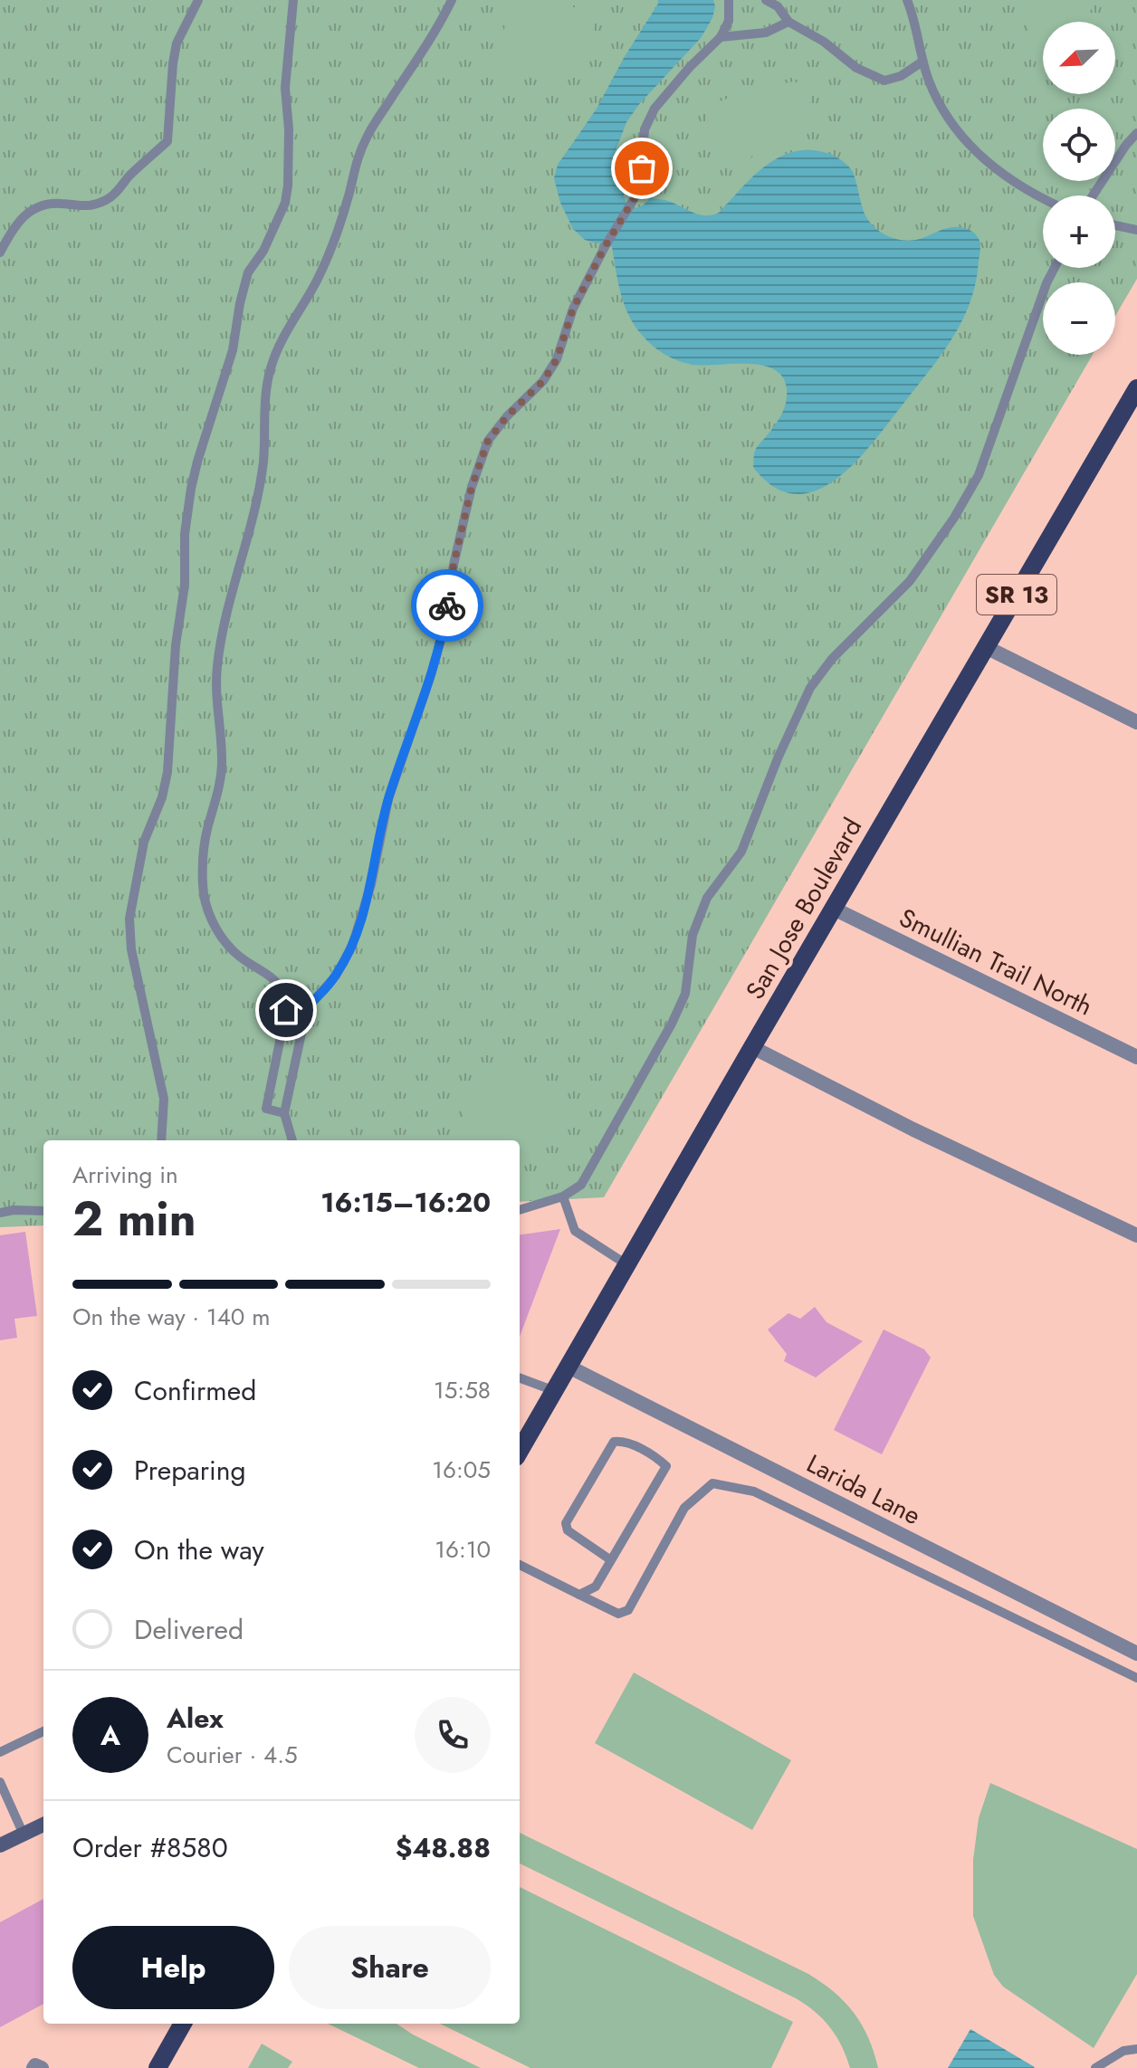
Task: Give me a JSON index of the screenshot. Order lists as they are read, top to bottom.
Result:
{
  "streets": {
    "main road": ["SR 13", "San Jose Boulevard"],
    "street": ["Smullian Trail North", "Larida Lane"]
  },
  "crossings": [
    ["San Jose Boulevard", "Smullian Trail North"],
    ["San Jose Boulevard", "Larida Lane"]
  ],
  "north": "bottom left",
  "page": {
    "map_buttons": ["+", "−"],
    "heading": ["2 min", "Arriving in", "16:15–16:20"],
    "panel": [
      "Alex",
      "Courier · 4.5",
      "Order #8580",
      "$48.88"
    ],
    "bar": "On the way · 140 m",
    "list": [
      ["Confirmed", "15:58"],
      ["Preparing", "16:05"],
      ["On the way", "16:10"],
      "Delivered"
    ],
    "round": "A",
    "buttons": ["Help", "Share"]
  }
}
